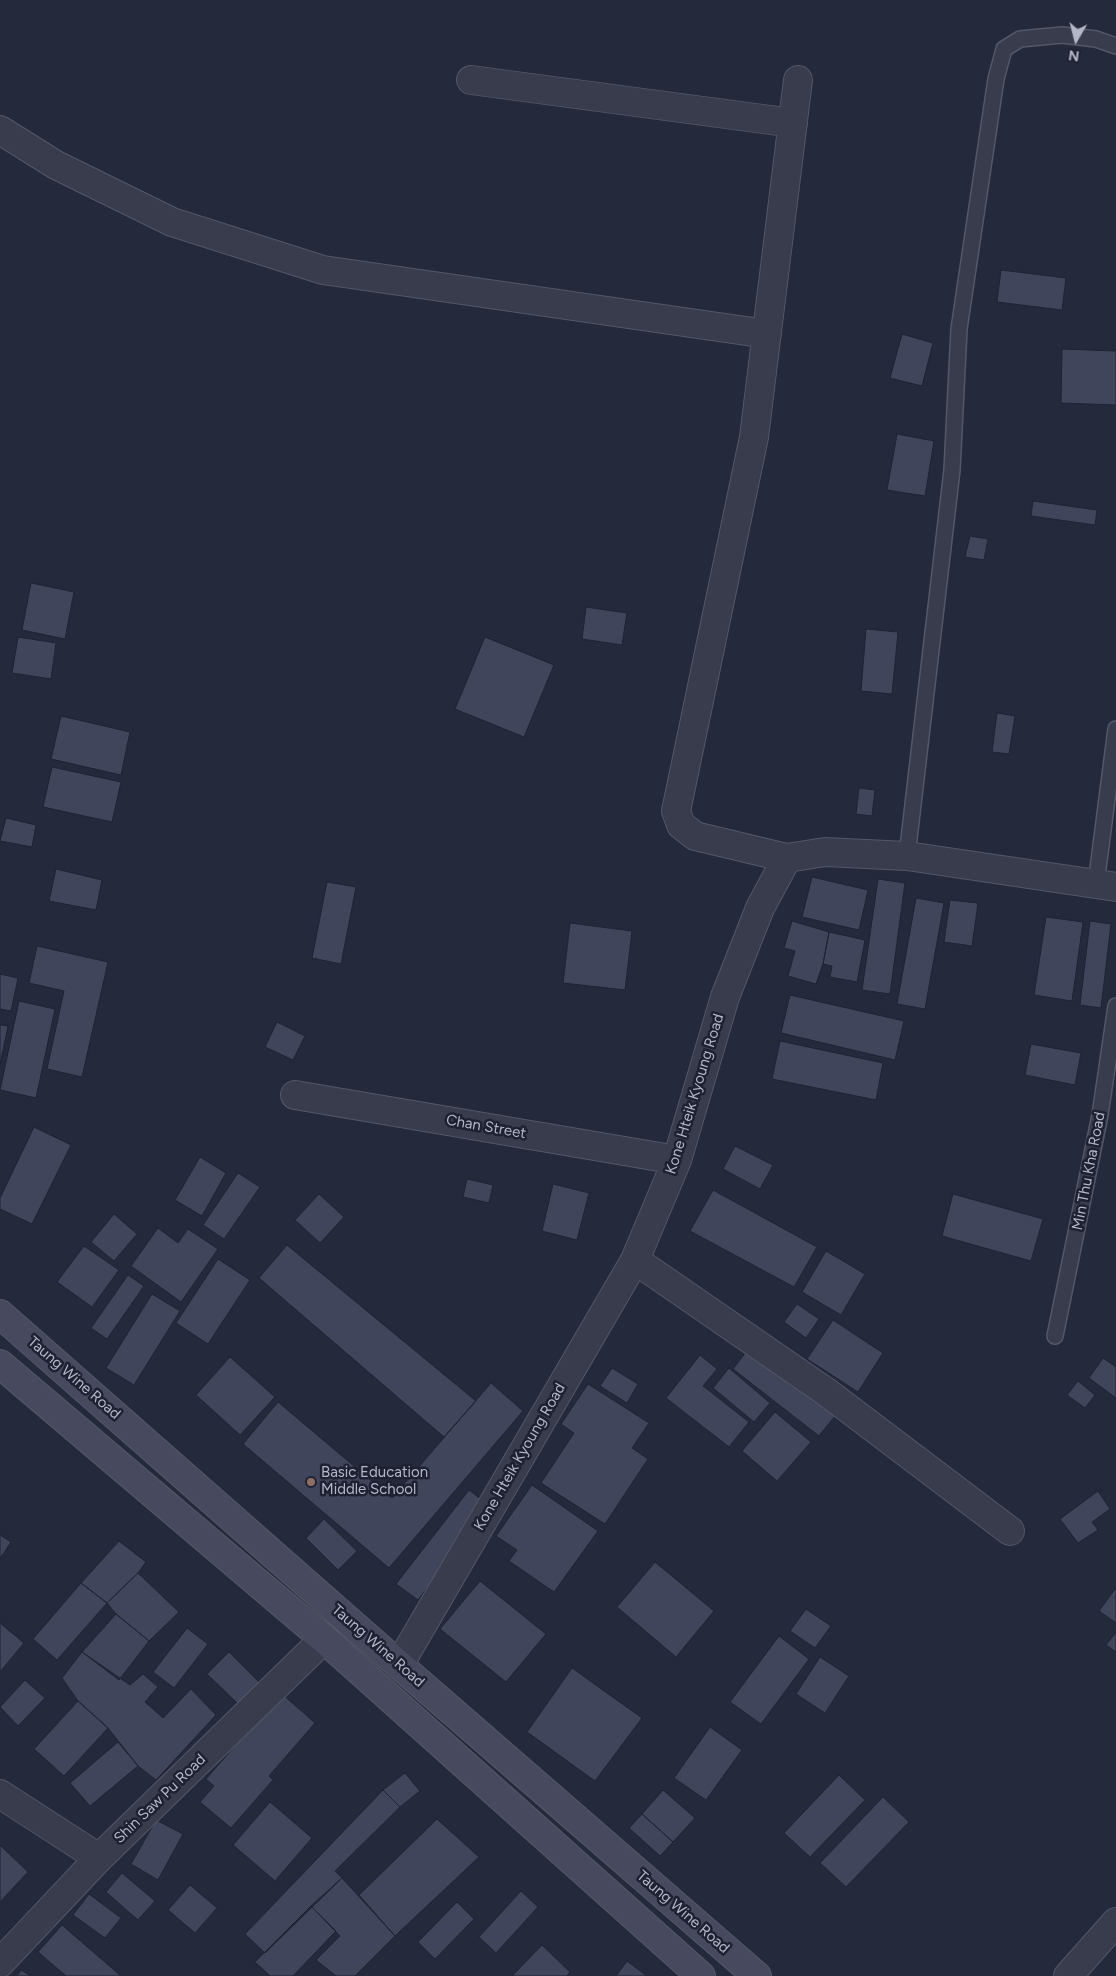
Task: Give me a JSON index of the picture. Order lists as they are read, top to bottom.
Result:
{
  "streets": {
    "main road": ["Taung Wine Road"],
    "street": ["Kone Hteik Kyoung Road", "Chan Street", "Shin Saw Pu Road"],
    "lane": ["Min Thu Kha Road"]
  },
  "crossings": [
    ["Kone Hteik Kyoung Road", "Chan Street"],
    ["Kone Hteik Kyoung Road", "Taung Wine Road"],
    ["Taung Wine Road", "Shin Saw Pu Road"]
  ],
  "places": ["Basic Education Middle School"],
  "north": "bottom"
}
